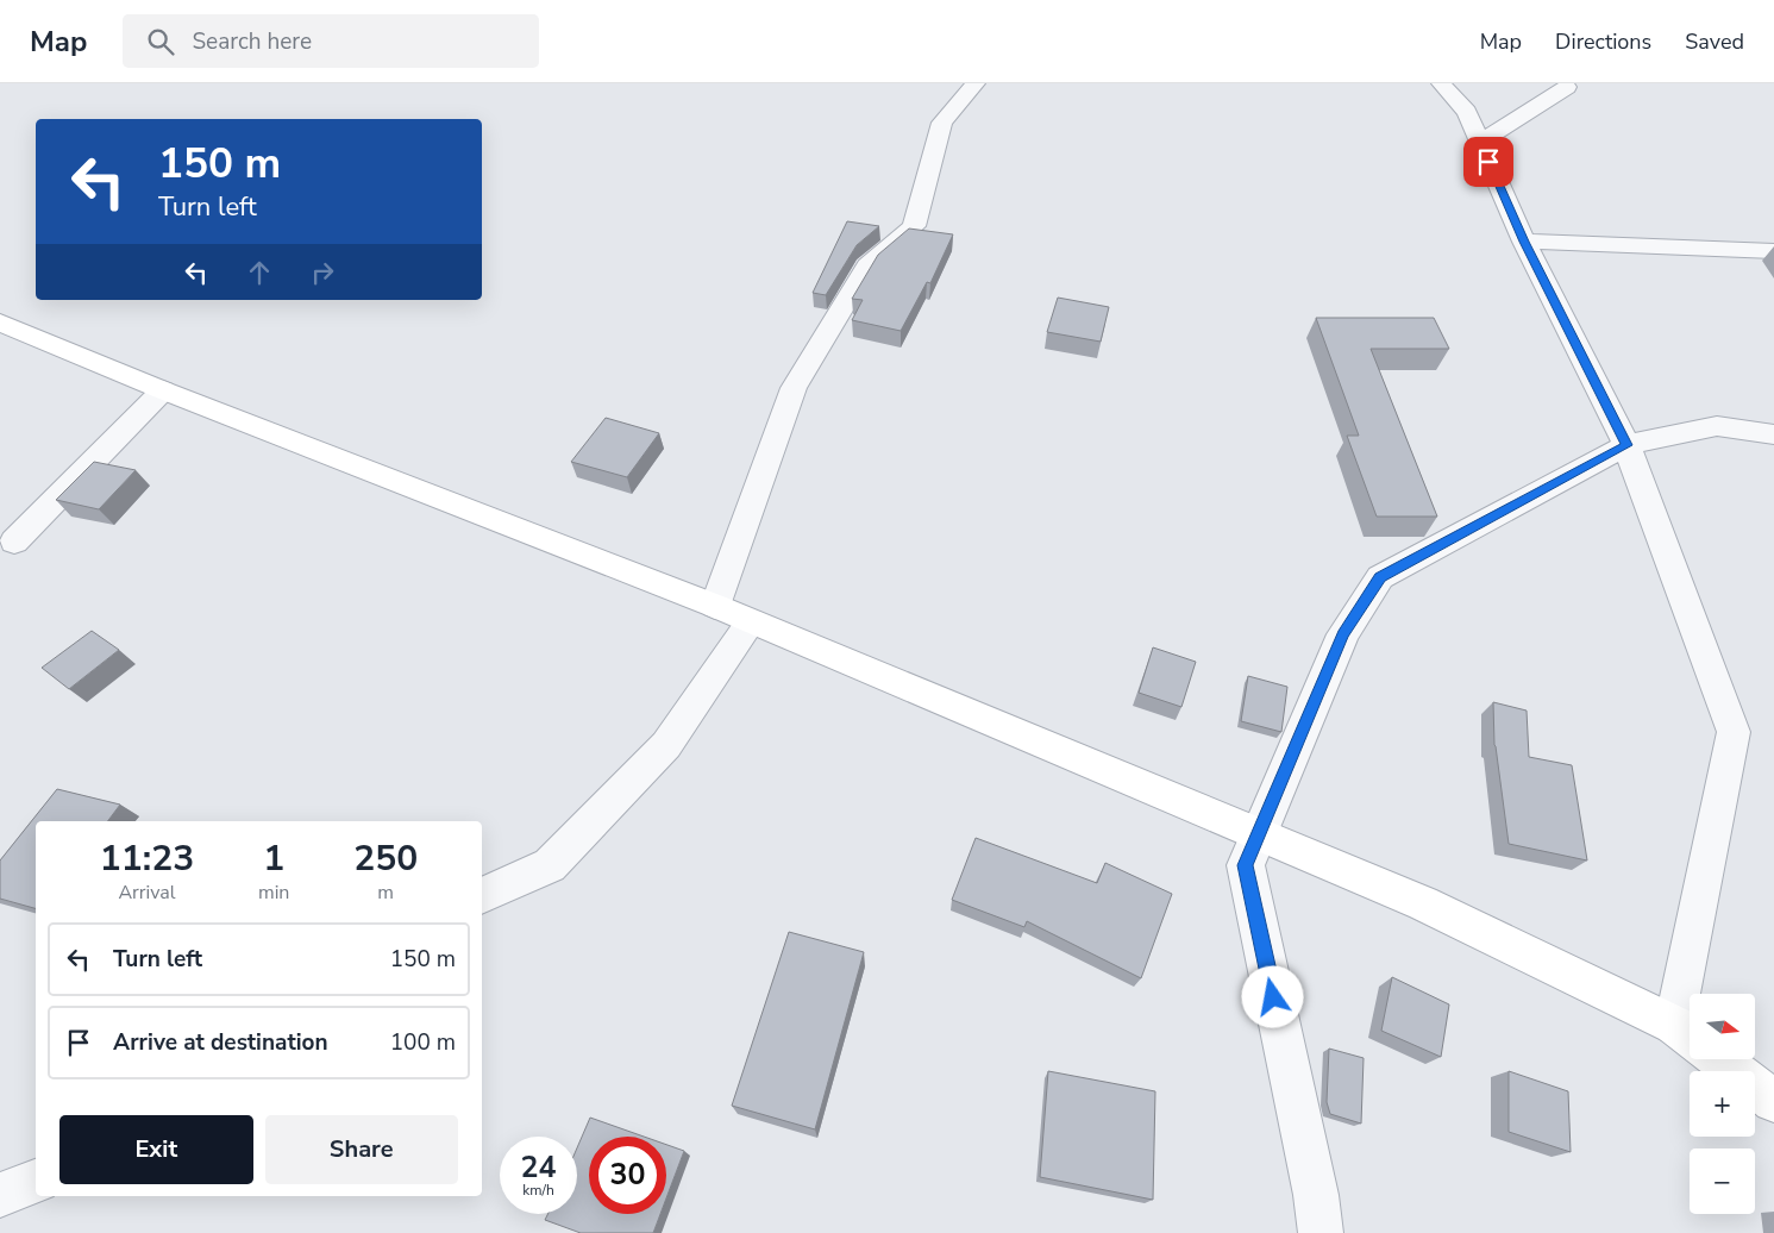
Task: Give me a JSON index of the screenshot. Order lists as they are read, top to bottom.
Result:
{
  "north": "right",
  "page": {
    "header": "Map",
    "search": "Search here",
    "nav": ["Map", "Directions", "Saved"],
    "turn": ["150 m", "Turn left"],
    "eta": [
      "11:23",
      "Arrival",
      "1",
      "min",
      "250",
      "m"
    ],
    "list": [
      {
        "name": "Turn left",
        "value": "150 m"
      },
      {
        "name": "Arrive at destination",
        "value": "100 m"
      }
    ],
    "map_buttons": ["+", "−"],
    "buttons": ["Exit", "Share"],
    "speed": "24 km/h",
    "limit": "30"
  }
}
